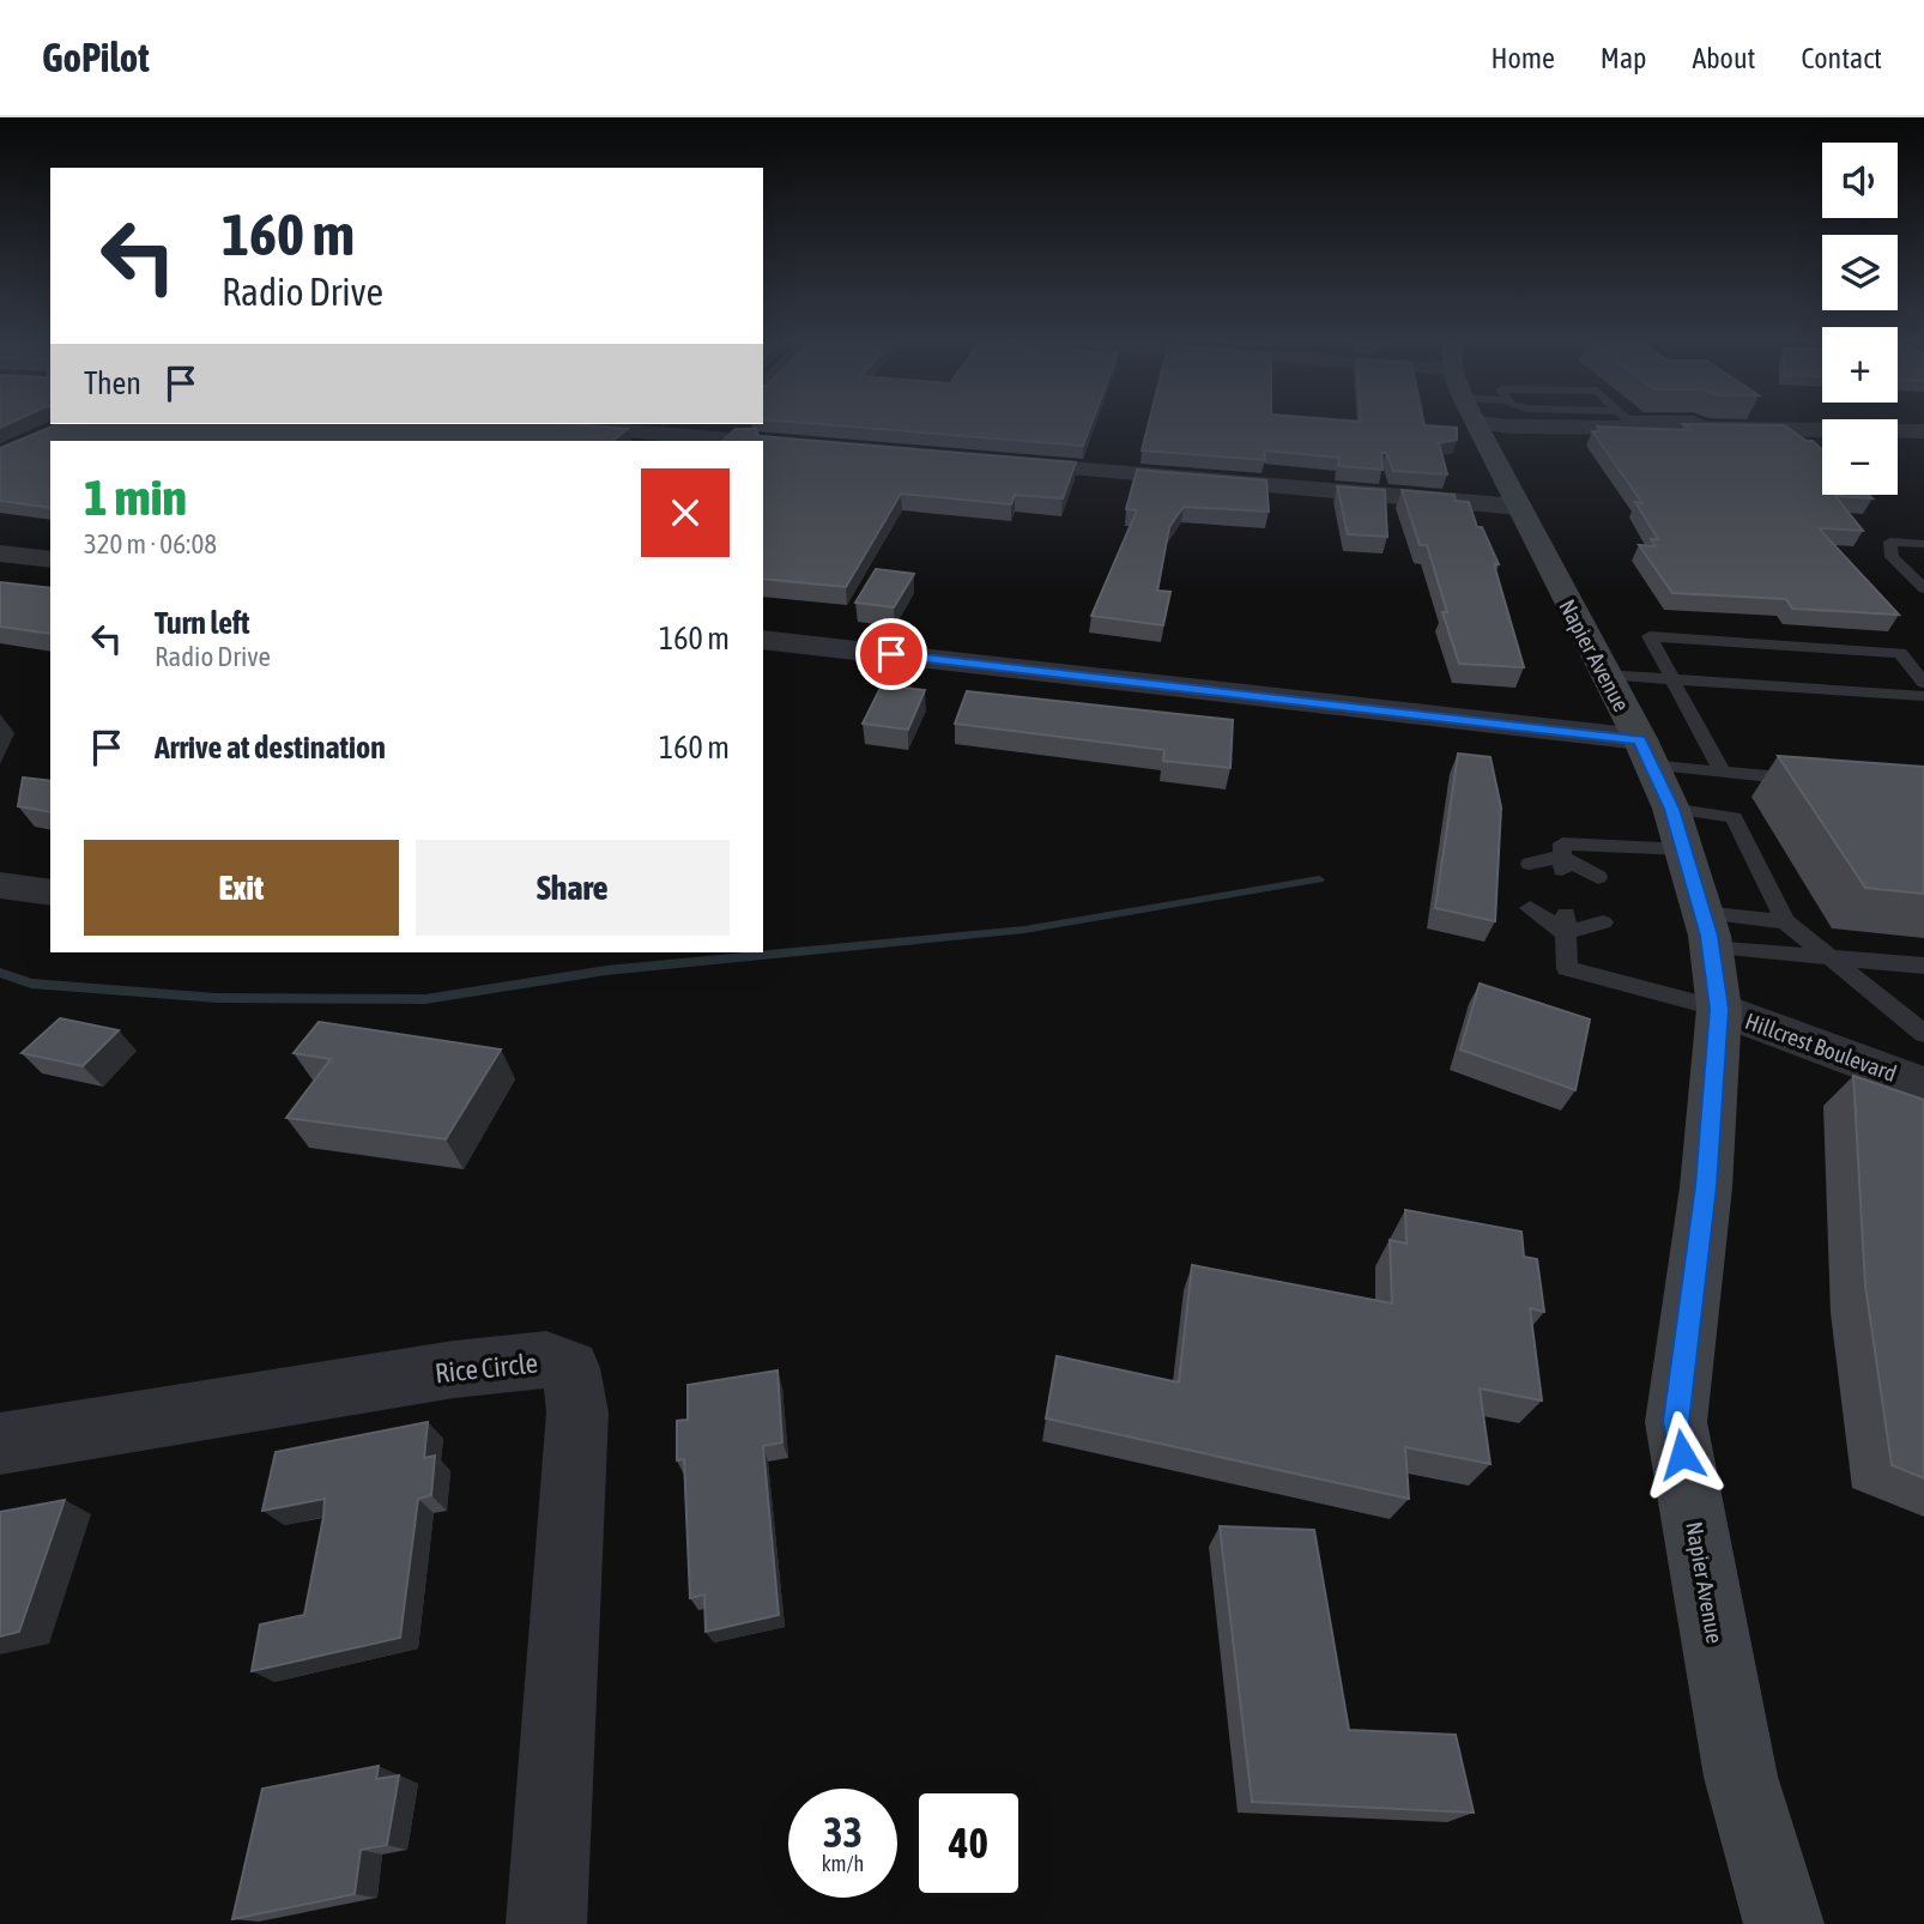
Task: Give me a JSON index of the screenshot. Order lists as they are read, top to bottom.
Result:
{
  "streets": {
    "street": ["Napier Avenue", "Hillcrest Boulevard", "Rice Circle"]
  },
  "crossings": [
    ["Napier Avenue", "Hillcrest Boulevard"]
  ],
  "page": {
    "header": "GoPilot",
    "nav": [
      "Home",
      "Map",
      "About",
      "Contact"
    ],
    "map_buttons": ["+", "−"],
    "turn": ["160 m", "Radio Drive"],
    "then": "Then",
    "heading": ["1 min", "320 m · 06:08"],
    "list": [
      {
        "name": "Turn left",
        "note": "Radio Drive",
        "value": "160 m"
      },
      {
        "name": "Arrive at destination",
        "value": "160 m"
      }
    ],
    "buttons": ["Exit", "Share"],
    "speed": "33 km/h",
    "limit": "40"
  }
}
